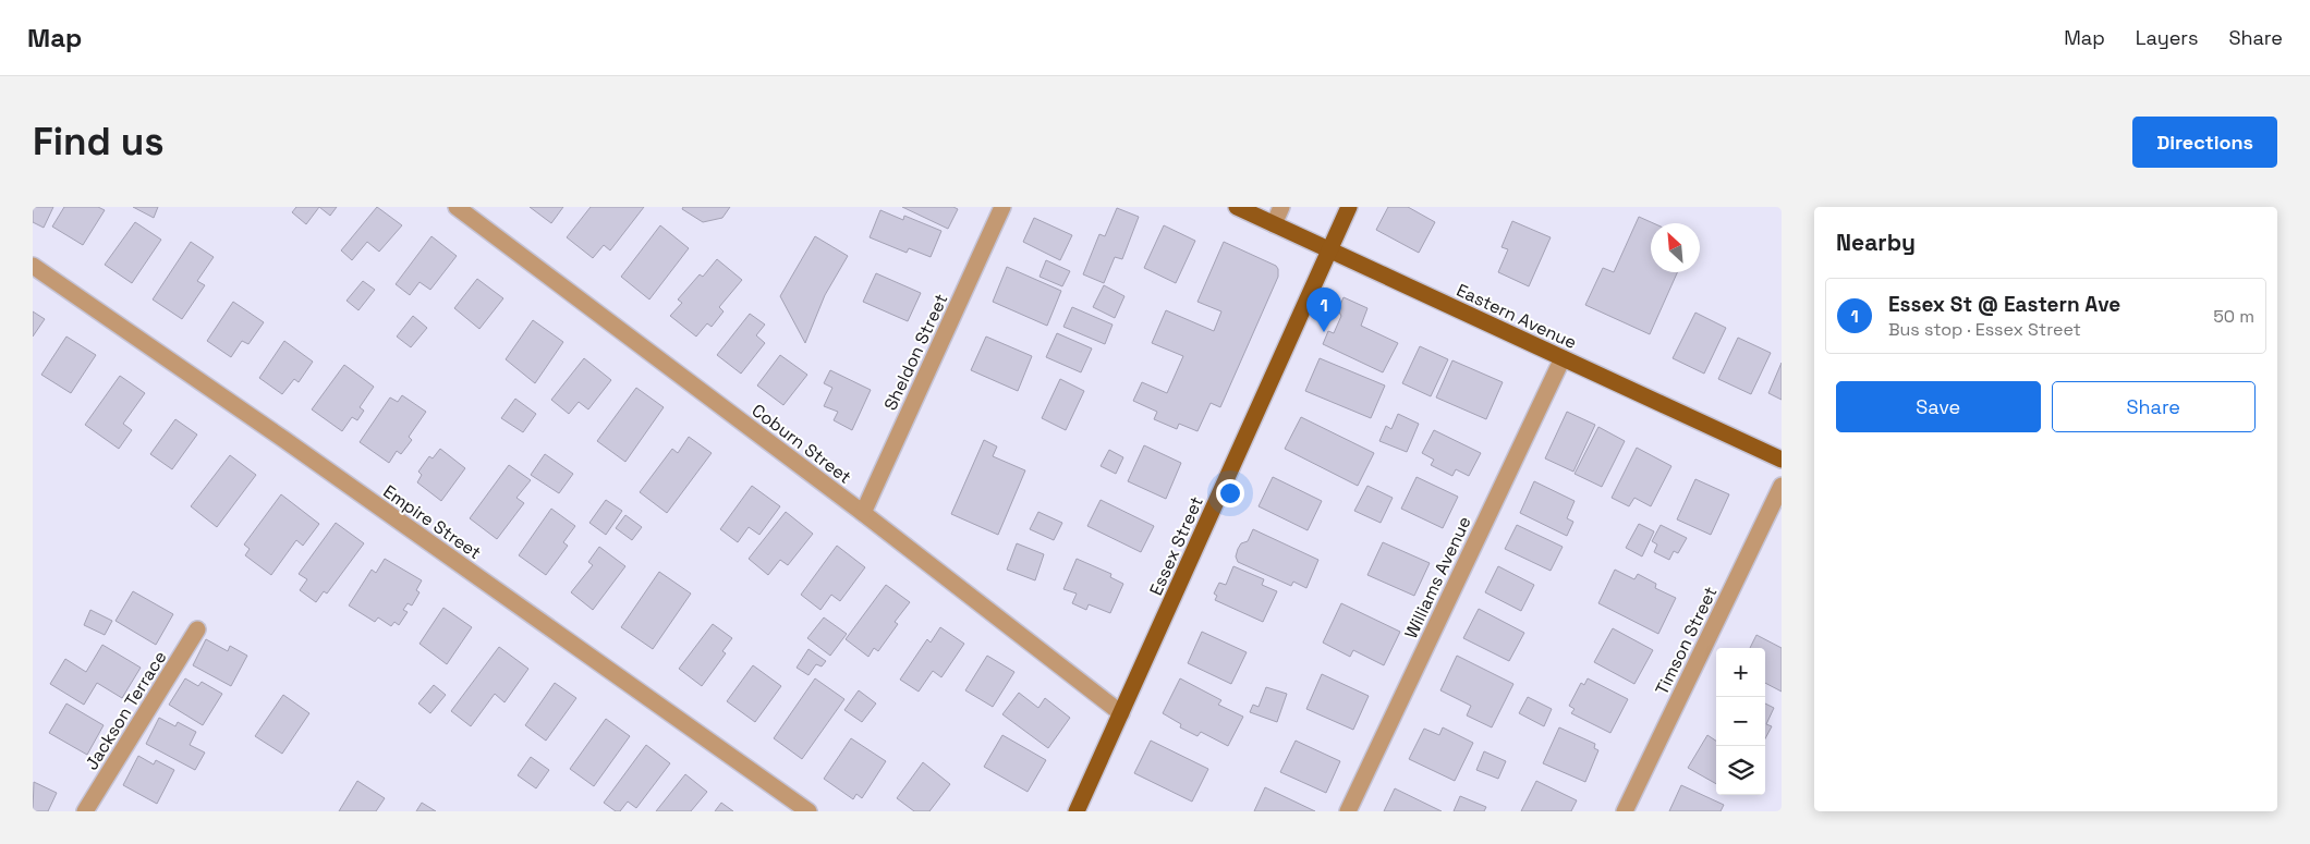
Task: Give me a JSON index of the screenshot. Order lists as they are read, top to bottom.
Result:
{
  "streets": {
    "main road": ["Eastern Avenue", "Essex Street"],
    "street": [
      "Sheldon Street",
      "Coburn Street",
      "Empire Street",
      "Williams Avenue",
      "Timson Street",
      "Jackson Terrace"
    ]
  },
  "crossings": [
    ["Eastern Avenue", "Essex Street"],
    ["Eastern Avenue", "Williams Avenue"],
    ["Sheldon Street", "Coburn Street"],
    ["Coburn Street", "Essex Street"]
  ],
  "north": "top left",
  "page": {
    "header": "Map",
    "nav": ["Map", "Layers", "Share"],
    "buttons": [
      "Directions",
      ["Save", "Share"]
    ],
    "title": "Find us",
    "heading": "Nearby",
    "list": [
      {
        "mark": "1",
        "name": "Essex St @ Eastern Ave",
        "note": "Bus stop · Essex Street",
        "value": "50 m"
      }
    ],
    "pins": "1",
    "map_buttons": ["+", "−"]
  }
}
